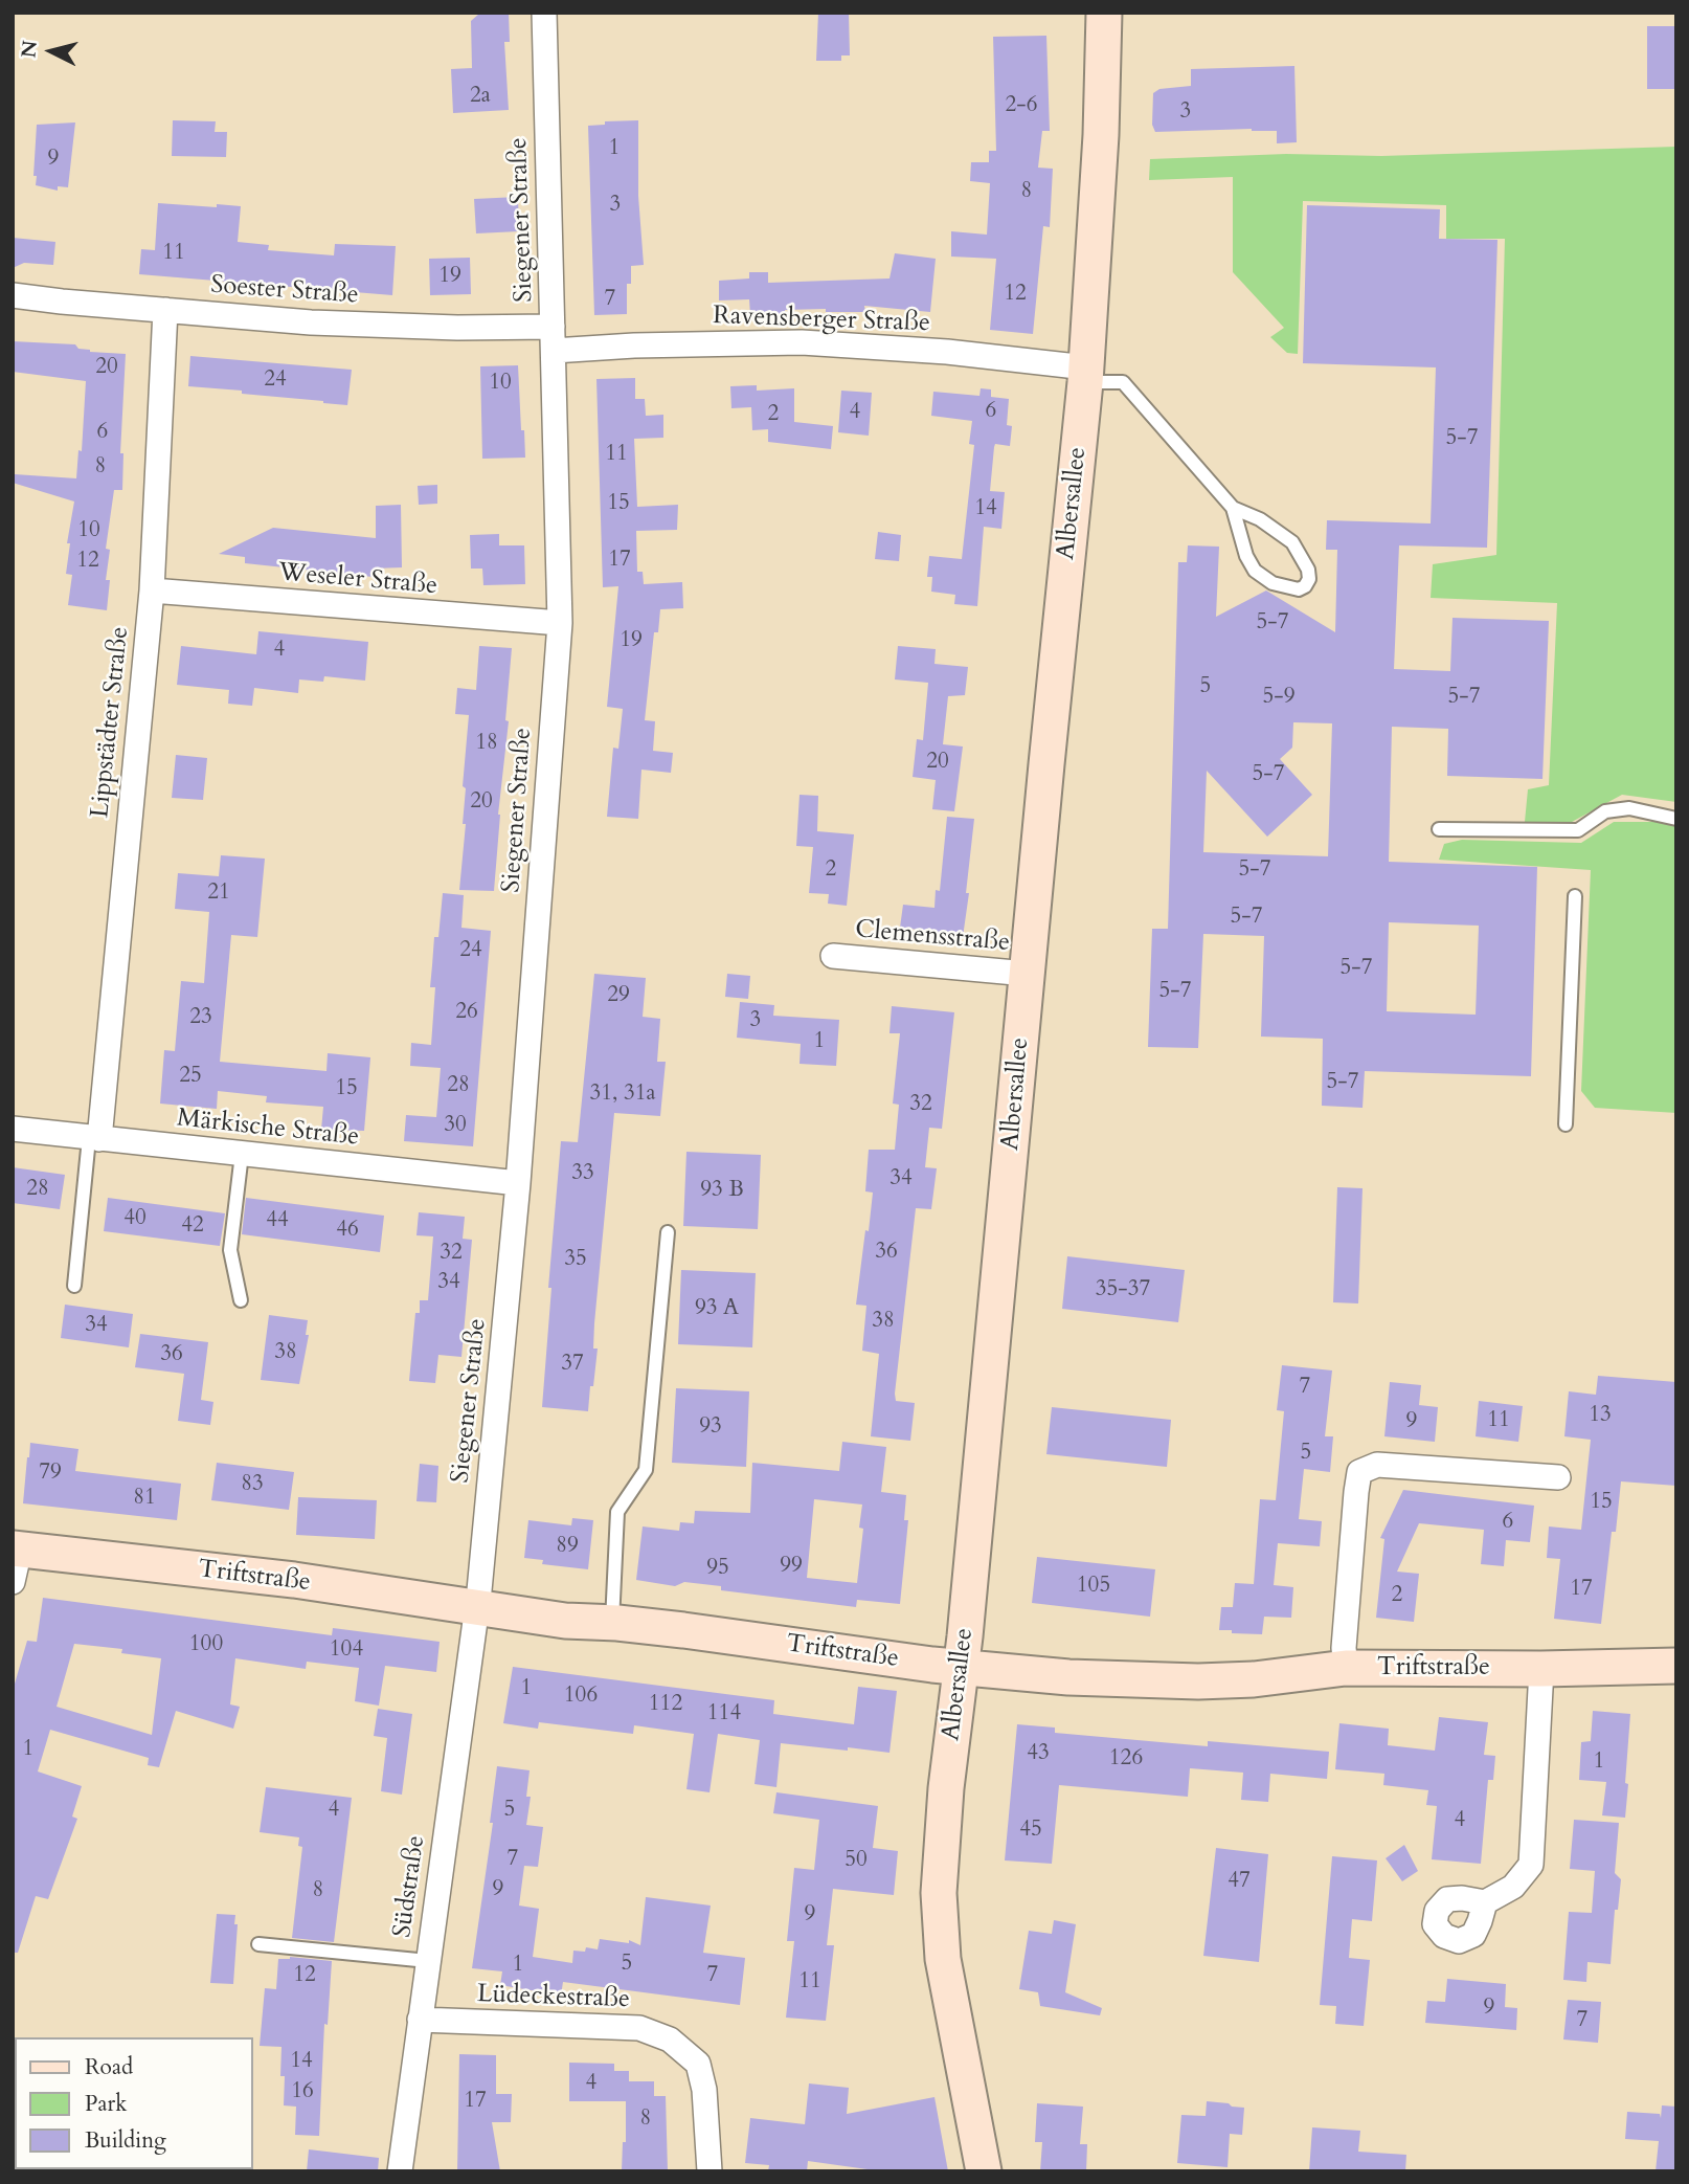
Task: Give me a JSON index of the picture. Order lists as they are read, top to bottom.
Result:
{
  "streets": {
    "street": [
      "Siegener Straße",
      "Soester Straße",
      "Ravensberger Straße",
      "Albersallee",
      "Weseler Straße",
      "Lippstädter Straße",
      "Clemensstraße",
      "Märkische Straße",
      "Triftstraße",
      "Südstraße",
      "Lüdeckestraße"
    ]
  },
  "crossings": [
    ["Siegener Straße", "Soester Straße"],
    ["Siegener Straße", "Ravensberger Straße"],
    ["Siegener Straße", "Weseler Straße"],
    ["Siegener Straße", "Märkische Straße"],
    ["Siegener Straße", "Triftstraße"],
    ["Siegener Straße", "Südstraße"],
    ["Soester Straße", "Lippstädter Straße"],
    ["Ravensberger Straße", "Albersallee"],
    ["Albersallee", "Clemensstraße"],
    ["Albersallee", "Triftstraße"],
    ["Weseler Straße", "Lippstädter Straße"],
    ["Lippstädter Straße", "Märkische Straße"],
    ["Triftstraße", "Südstraße"],
    ["Südstraße", "Lüdeckestraße"]
  ],
  "house_numbers": [
    "2a",
    "2-6",
    "3",
    "1",
    "9",
    "8",
    "3",
    "11",
    "19",
    "12",
    "7",
    "20",
    "24",
    "10",
    "6",
    "4",
    "2",
    "6",
    "5-7",
    "11",
    "8",
    "15",
    "14",
    "10",
    "17",
    "12",
    "5-7",
    "19",
    "4",
    "5",
    "5-9",
    "5-7",
    "18",
    "20",
    "5-7",
    "20",
    "2",
    "5-7",
    "21",
    "5-7",
    "24",
    "5-7",
    "5-7",
    "29",
    "26",
    "23",
    "3",
    "1",
    "25",
    "5-7",
    "28",
    "15",
    "31, 31a",
    "32",
    "30",
    "33",
    "34",
    "28",
    "93 B",
    "40",
    "44",
    "42",
    "46",
    "36",
    "32",
    "35",
    "34",
    "35-37",
    "93 A",
    "38",
    "34",
    "38",
    "36",
    "37",
    "7",
    "13",
    "11",
    "9",
    "93",
    "5",
    "79",
    "83",
    "81",
    "15",
    "6",
    "89",
    "99",
    "95",
    "105",
    "17",
    "2",
    "100",
    "104",
    "1",
    "106",
    "112",
    "114",
    "1",
    "43",
    "126",
    "1",
    "4",
    "5",
    "4",
    "45",
    "7",
    "50",
    "47",
    "9",
    "8",
    "9",
    "5",
    "1",
    "12",
    "7",
    "11",
    "9",
    "7",
    "14",
    "4",
    "16",
    "17",
    "8"
  ],
  "legend": ["Road", "Park", "Building"],
  "north": "left"
}
